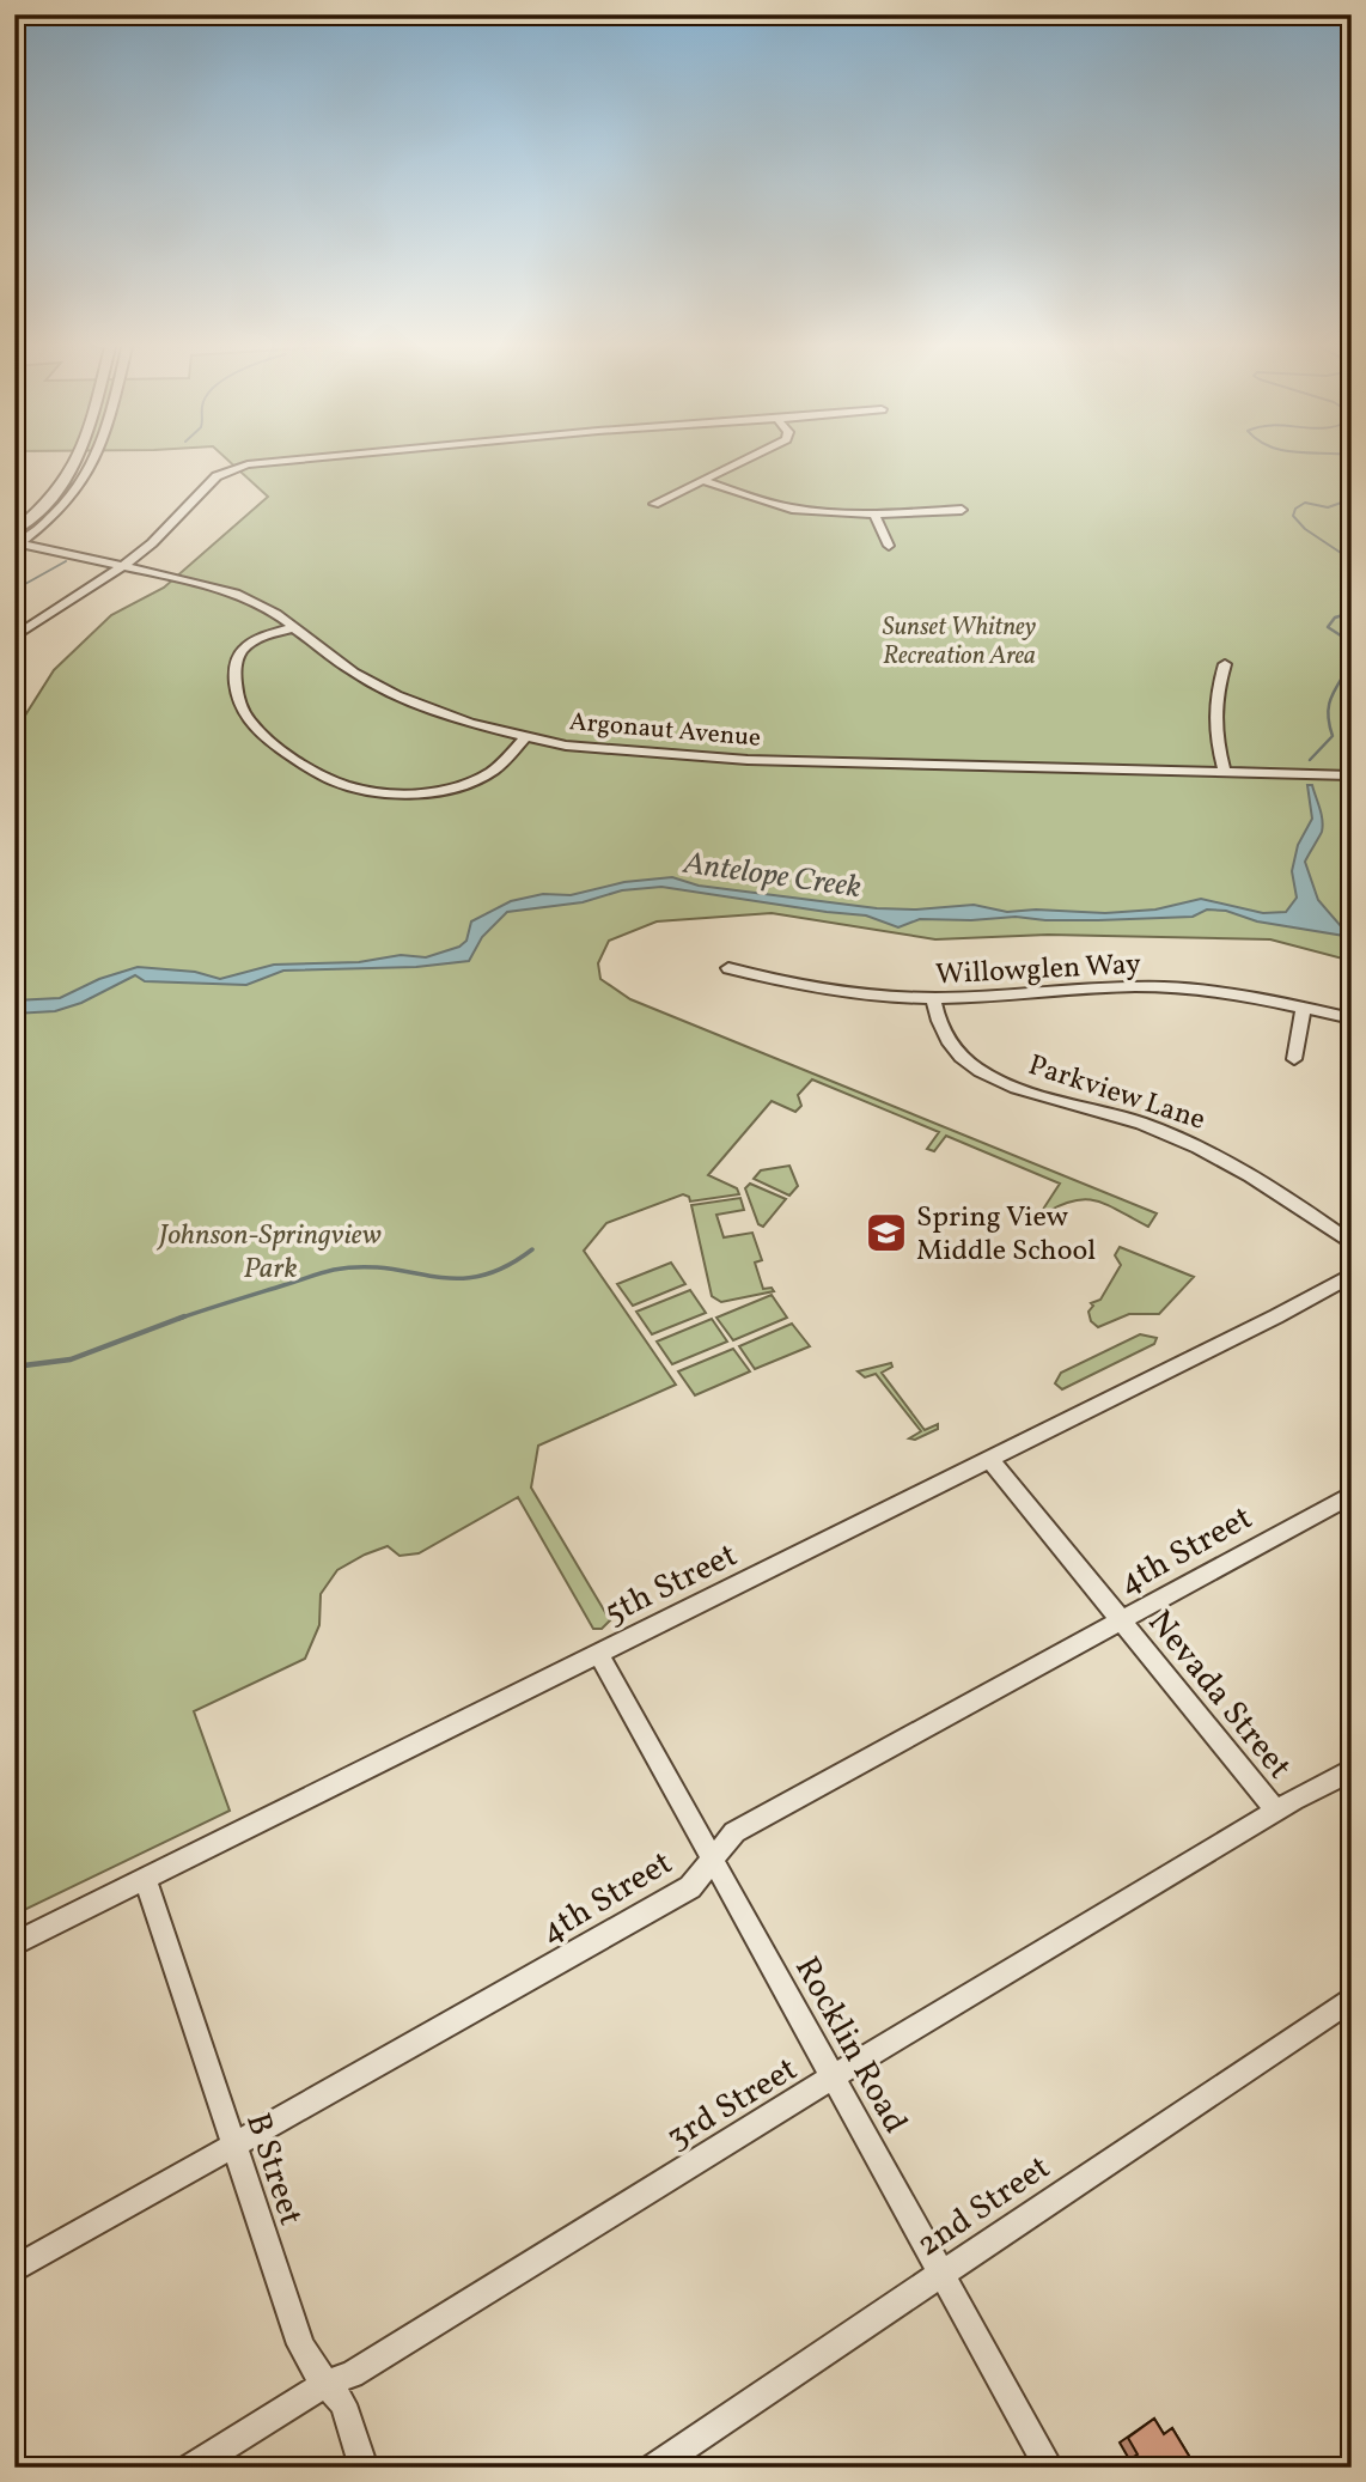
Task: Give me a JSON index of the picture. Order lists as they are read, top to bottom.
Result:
{
  "streets": {
    "street": [
      "Argonaut Avenue",
      "Willowglen Way",
      "Parkview Lane",
      "4th Street",
      "5th Street",
      "Nevada Street",
      "Rocklin Road",
      "3rd Street",
      "B Street",
      "2nd Street"
    ]
  },
  "crossings": [
    ["Willowglen Way", "Parkview Lane"],
    ["4th Street", "Nevada Street"],
    ["4th Street", "Rocklin Road"],
    ["4th Street", "B Street"],
    ["5th Street", "Nevada Street"],
    ["5th Street", "Rocklin Road"],
    ["5th Street", "B Street"],
    ["Nevada Street", "3rd Street"],
    ["Rocklin Road", "3rd Street"],
    ["Rocklin Road", "2nd Street"],
    ["3rd Street", "B Street"]
  ],
  "water": ["Antelope Creek"],
  "parks": ["Sunset Whitney Recreation Area", "Johnson-Springview Park"],
  "places": {
    "school or university": ["Spring View Middle School"]
  }
}
